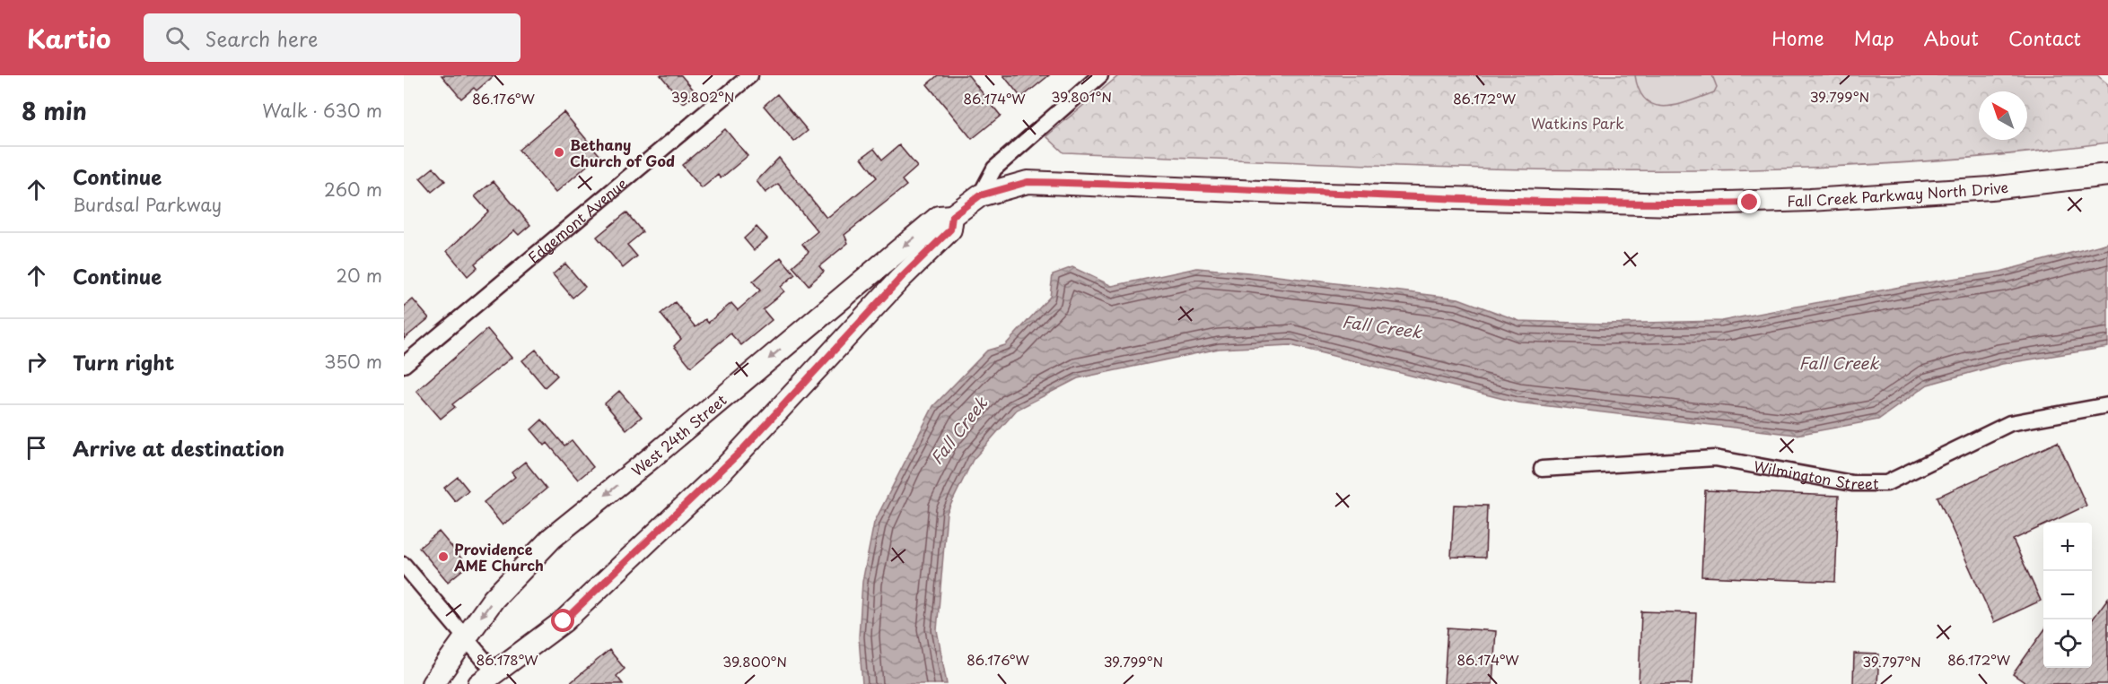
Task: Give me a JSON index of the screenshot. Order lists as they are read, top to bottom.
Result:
{
  "streets": {
    "street": [
      "Fall Creek Parkway North Drive",
      "Edgemont Avenue",
      "West 24th Street",
      "Wilmington Street"
    ]
  },
  "crossings": [
    ["Fall Creek Parkway North Drive", "West 24th Street"]
  ],
  "water": ["Fall Creek"],
  "parks": ["Watkins Park"],
  "places": ["Bethany Church of God", "Providence AME Church"],
  "north": "top left",
  "page": {
    "header": "Kartio",
    "search": "Search here",
    "nav": [
      "Home",
      "Map",
      "About",
      "Contact"
    ],
    "heading": ["8 min", "Walk · 630 m"],
    "list": [
      ["Continue", "Burdsal Parkway", "260 m"],
      ["Continue", "20 m"],
      ["Turn right", "350 m"],
      "Arrive at destination"
    ],
    "map_buttons": ["+", "−"]
  },
  "coordinates": [
    "39.802°N",
    "39.801°N",
    "39.799°N",
    "86.176°W",
    "86.172°W",
    "86.174°W",
    "86.178°W",
    "39.800°N",
    "39.797°N"
  ]
}
